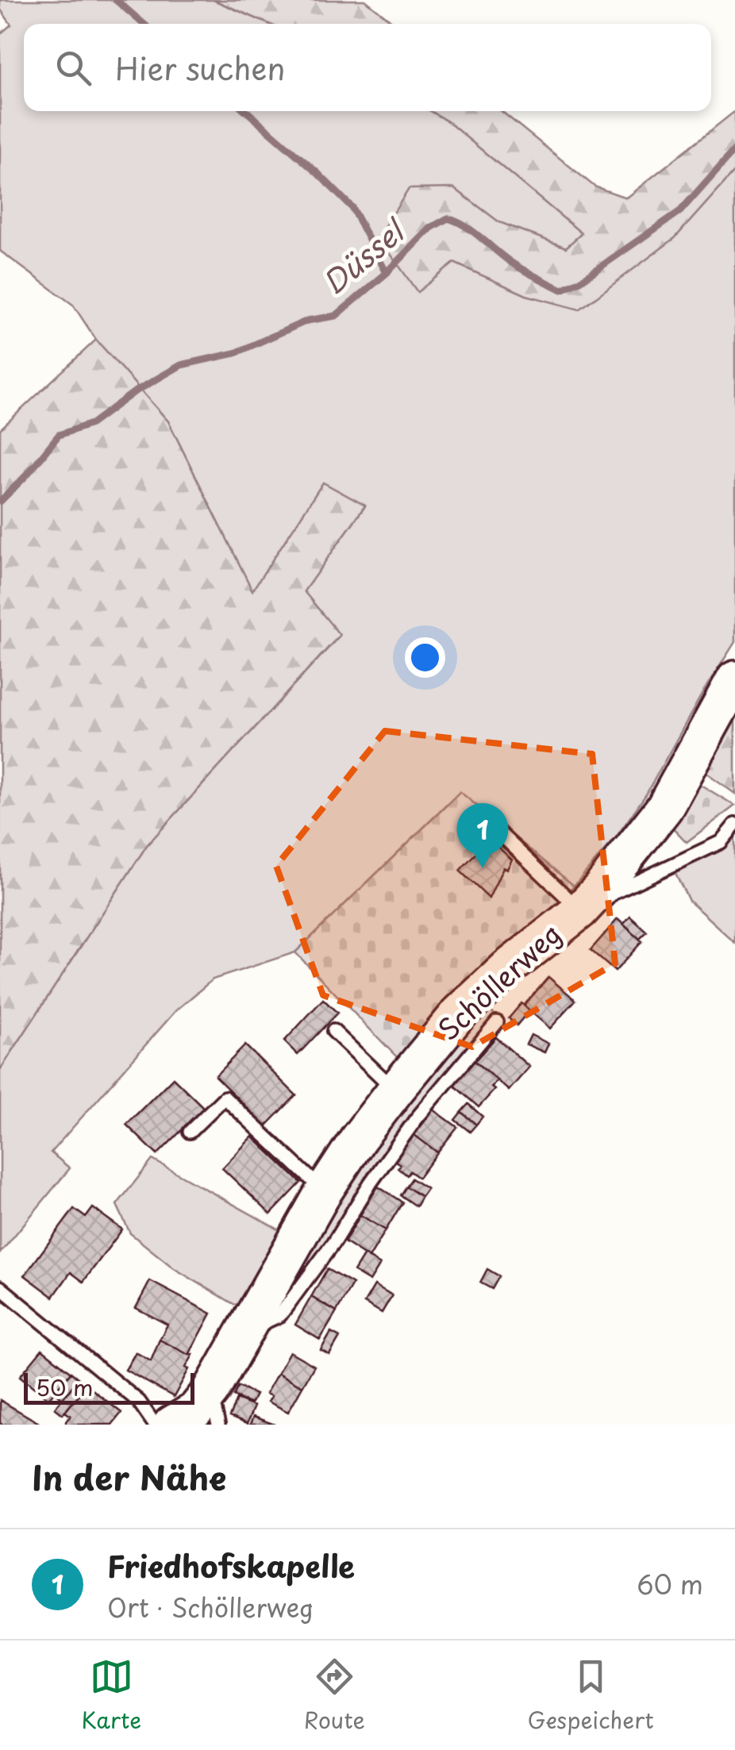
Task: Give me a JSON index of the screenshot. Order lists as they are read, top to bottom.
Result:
{
  "streets": {
    "street": ["Schöllerweg"]
  },
  "water": ["Düssel"],
  "scale_bar": "50 m",
  "page": {
    "search": "Hier suchen",
    "pins": "1",
    "scale": "50 m",
    "heading": "In der Nähe",
    "list": [
      {
        "mark": "1",
        "name": "Friedhofskapelle",
        "note": "Ort · Schöllerweg",
        "value": "60 m"
      }
    ],
    "nav": ["Karte", "Route", "Gespeichert"]
  }
}
